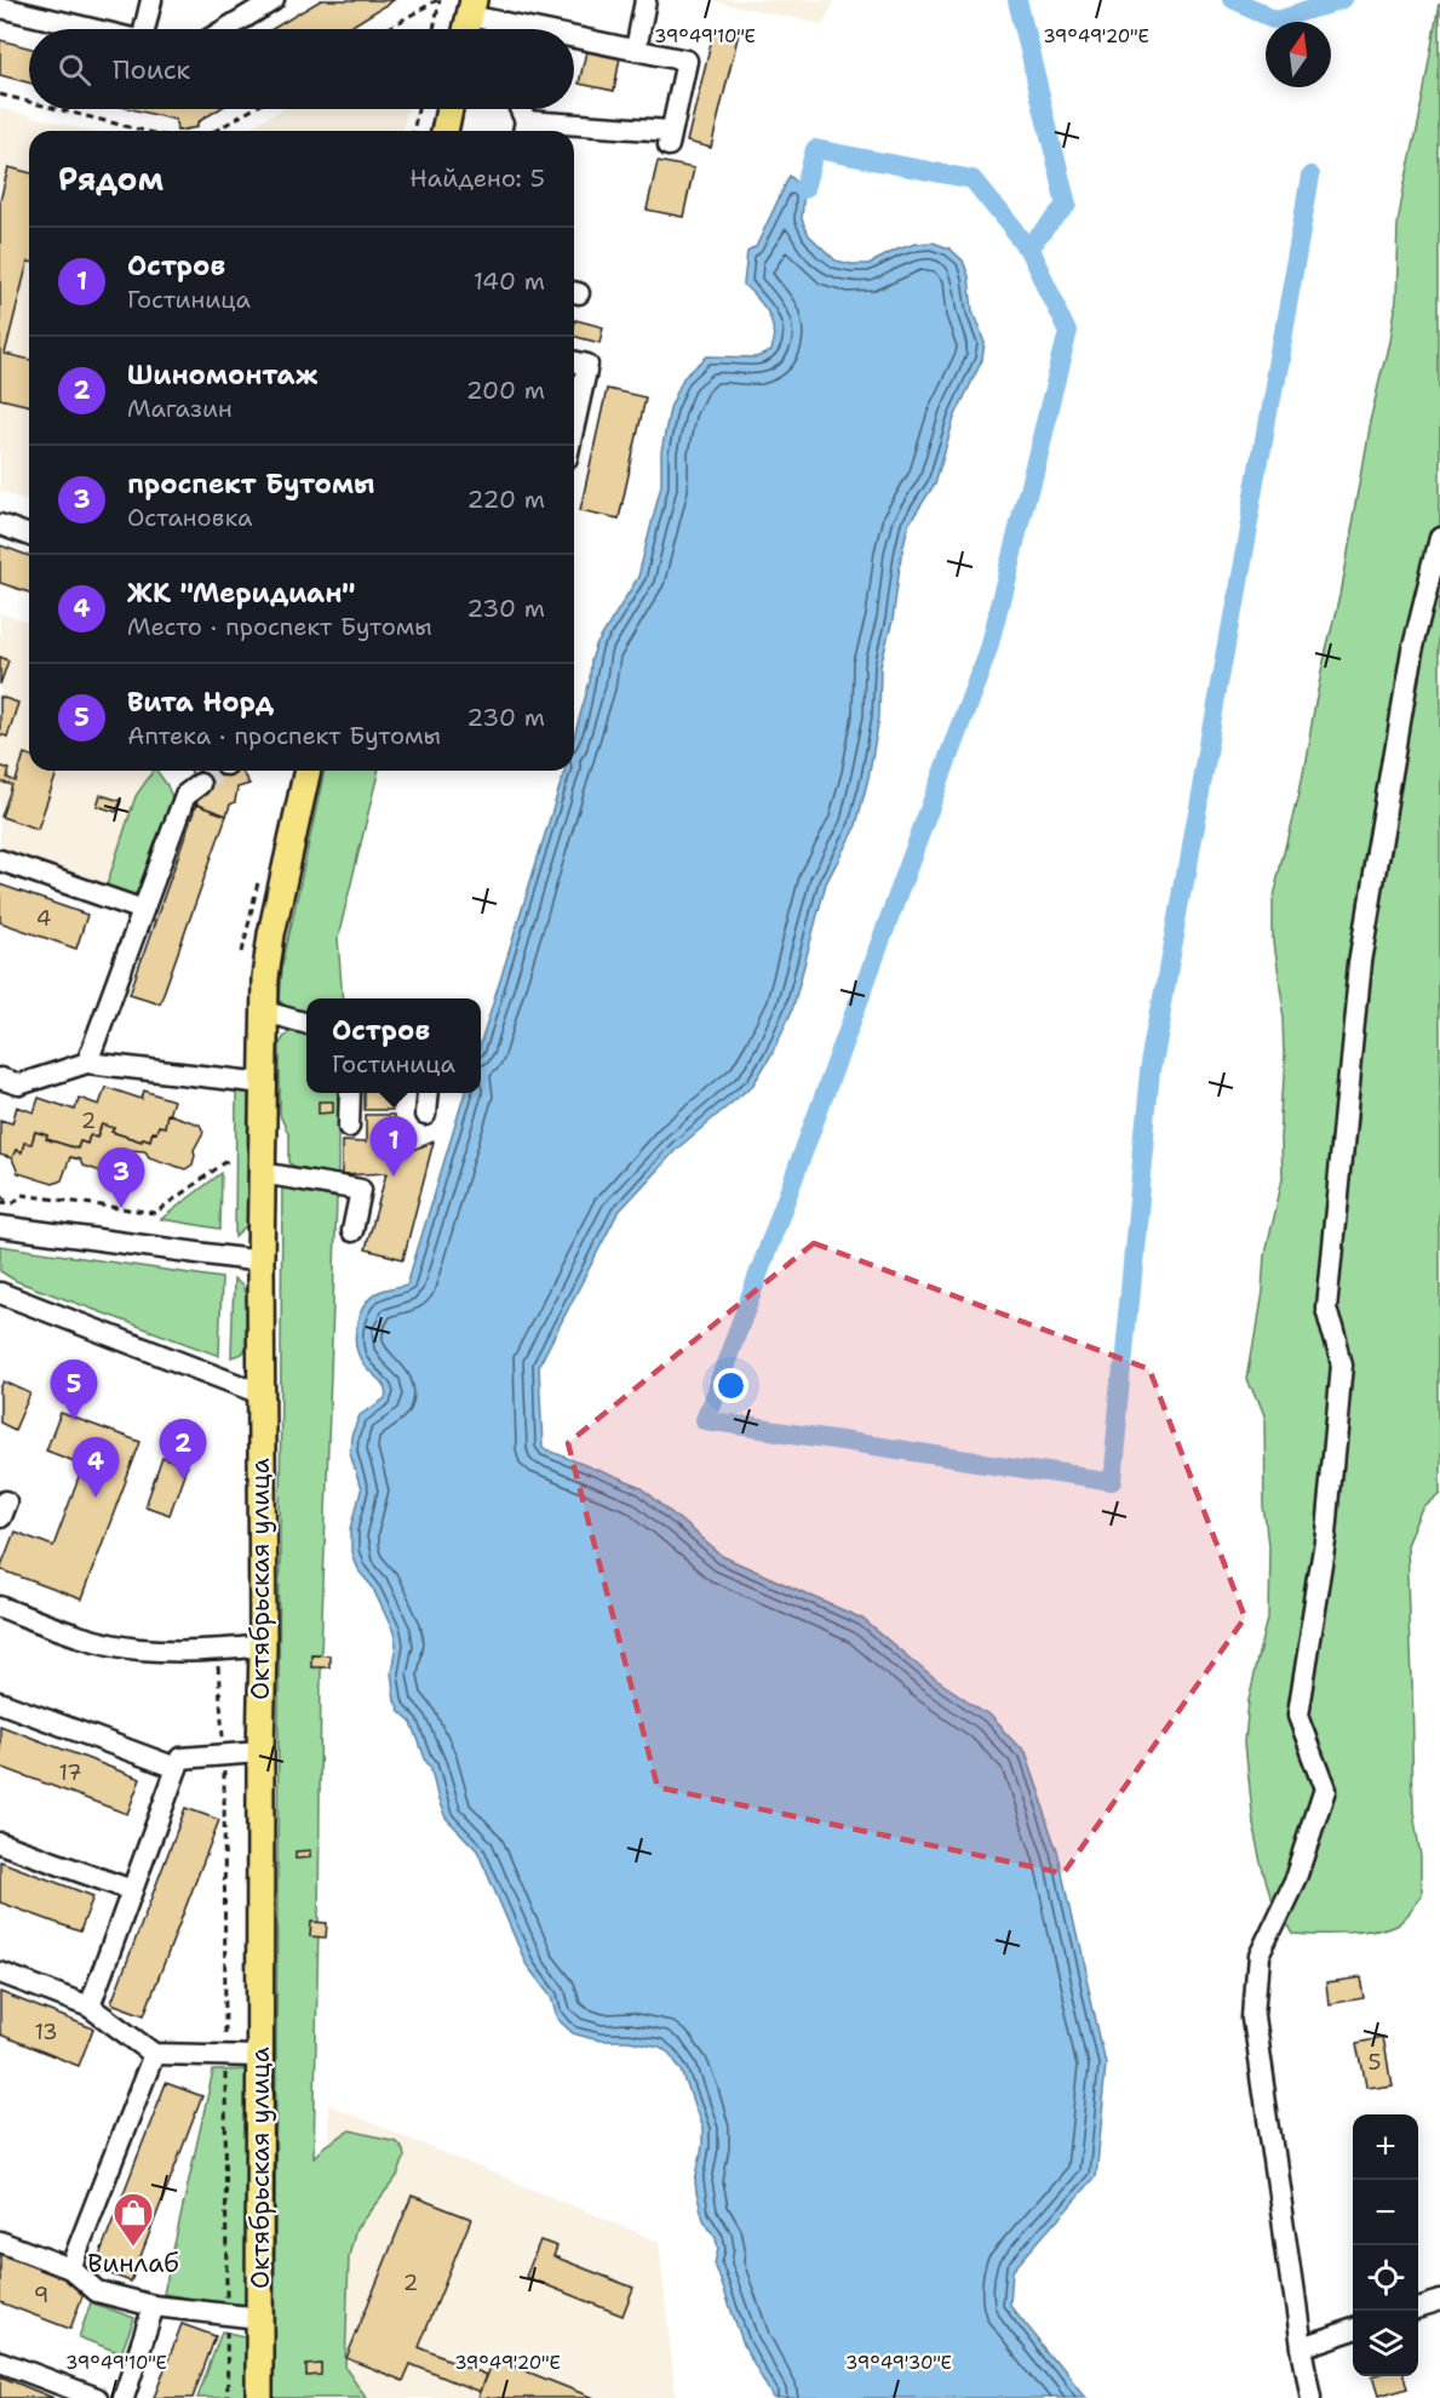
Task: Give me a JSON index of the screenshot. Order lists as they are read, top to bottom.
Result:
{
  "streets": {
    "main road": ["Октябрьская улица"]
  },
  "places": {
    "shop": ["Винлаб"]
  },
  "house_numbers": [
    "4",
    "2",
    "17",
    "13",
    "5",
    "2",
    "9"
  ],
  "north": "top",
  "page": {
    "search": "Поиск",
    "heading": ["Рядом", "Найдено: 5"],
    "list": [
      {
        "mark": "1",
        "name": "Остров",
        "note": "Гостиница",
        "value": "140 m"
      },
      {
        "mark": "2",
        "name": "Шиномонтаж",
        "note": "Магазин",
        "value": "200 m"
      },
      {
        "mark": "3",
        "name": "проспект Бутомы",
        "note": "Остановка",
        "value": "220 m"
      },
      {
        "mark": "4",
        "name": "ЖК \"Меридиан\"",
        "note": "Место · проспект Бутомы",
        "value": "230 m"
      },
      {
        "mark": "5",
        "name": "Вита Норд",
        "note": "Аптека · проспект Бутомы",
        "value": "230 m"
      }
    ],
    "popup": ["Остров", "Гостиница"],
    "pins": [
      "1",
      "3",
      "5",
      "2",
      "4"
    ],
    "map_buttons": ["+", "−"]
  },
  "coordinates": ["39°49'10\"E", "39°49'20\"E", "39°49'30\"E"]
}
